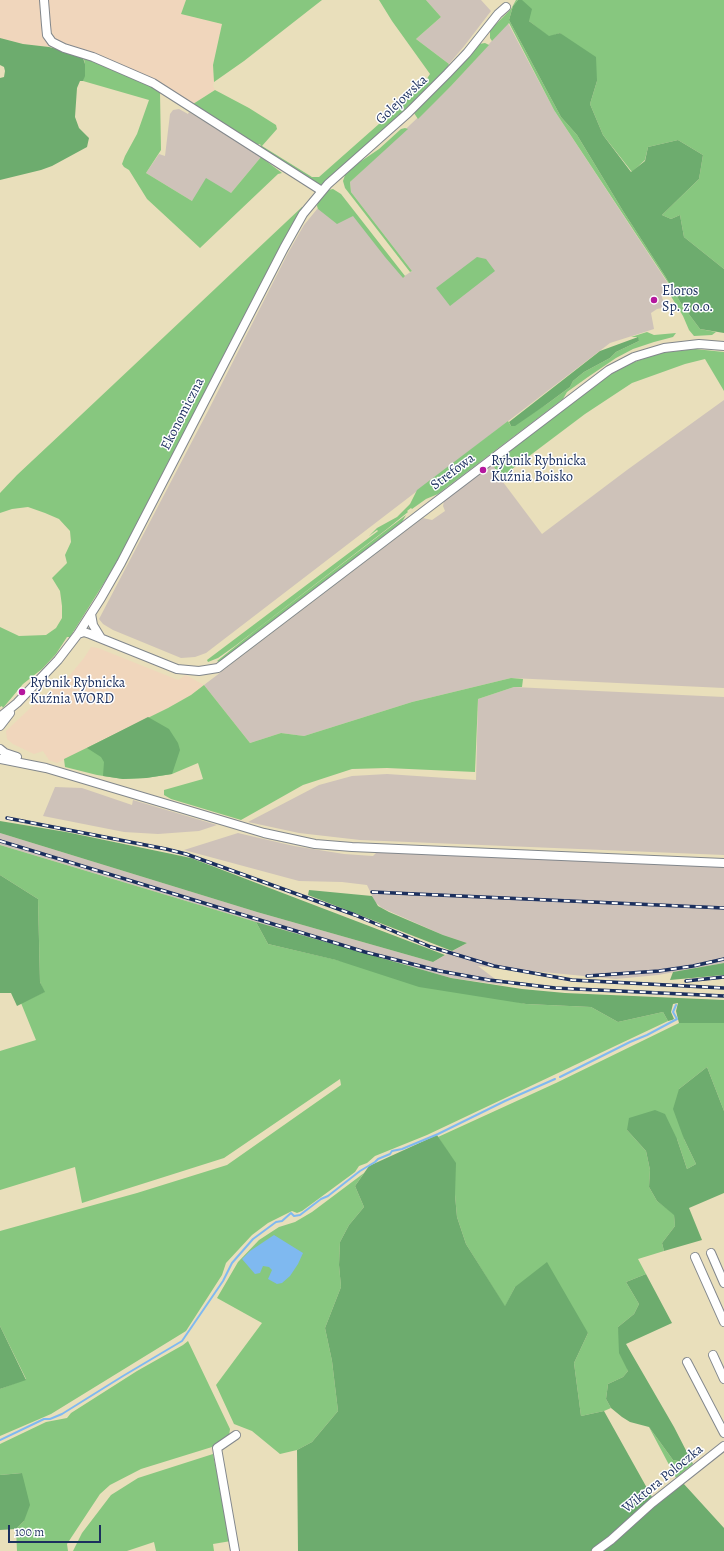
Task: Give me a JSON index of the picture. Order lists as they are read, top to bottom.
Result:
{
  "streets": {
    "street": [
      "Golejowska",
      "Ekonomiczna",
      "Strefowa",
      "Wiktora Poloczka"
    ]
  },
  "crossings": [
    ["Golejowska", "Ekonomiczna"]
  ],
  "places": ["Eloros Sp. z o.o.", "Rybnik Rybnicka Kuźnia Boisko", "Rybnik Rybnicka Kuźnia WORD"],
  "scale_bar": "100 m"
}
